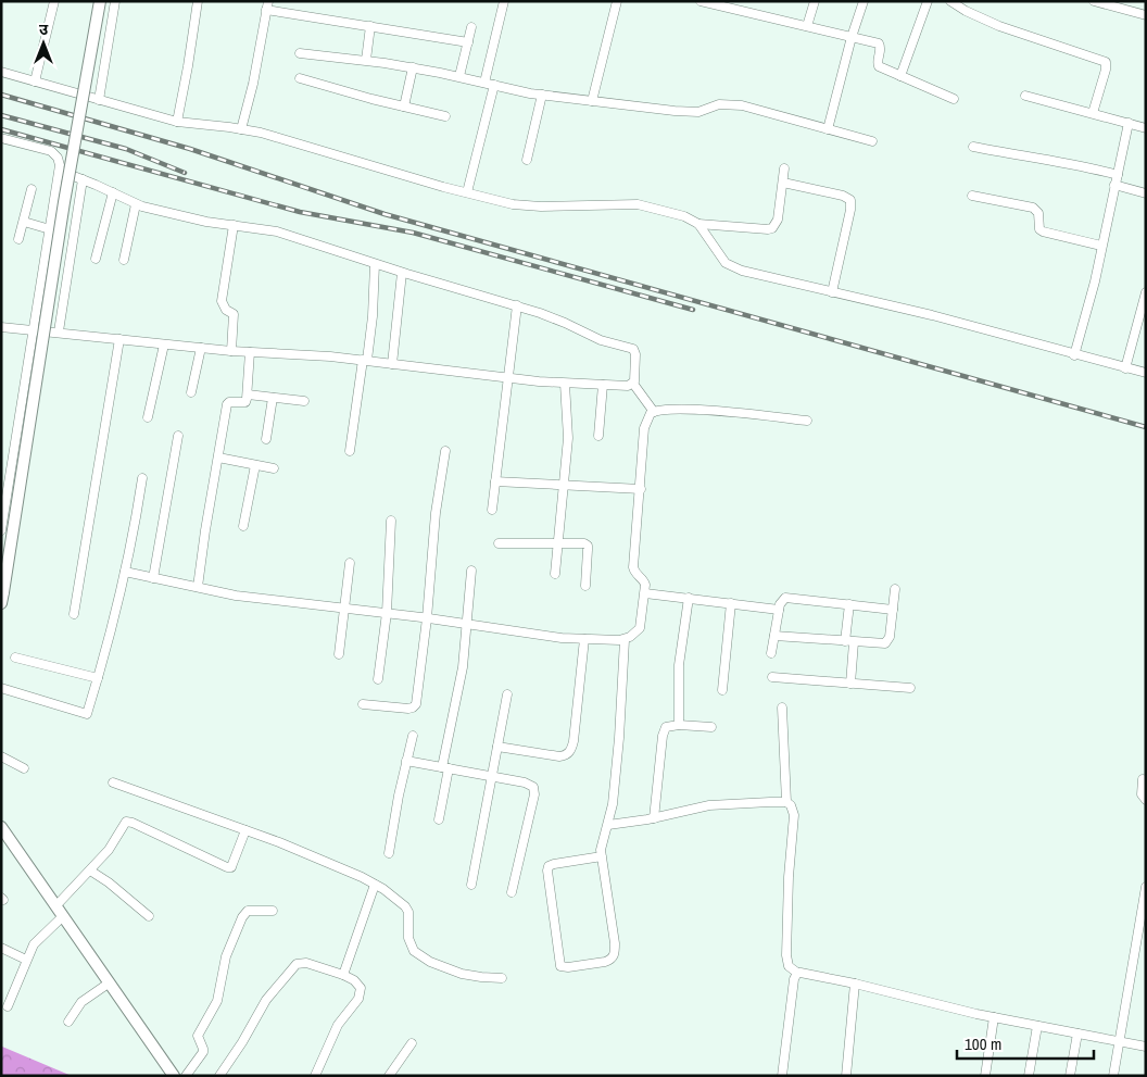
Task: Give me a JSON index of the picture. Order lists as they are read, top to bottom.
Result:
{
  "scale_bar": "100 m",
  "north": "top"
}
